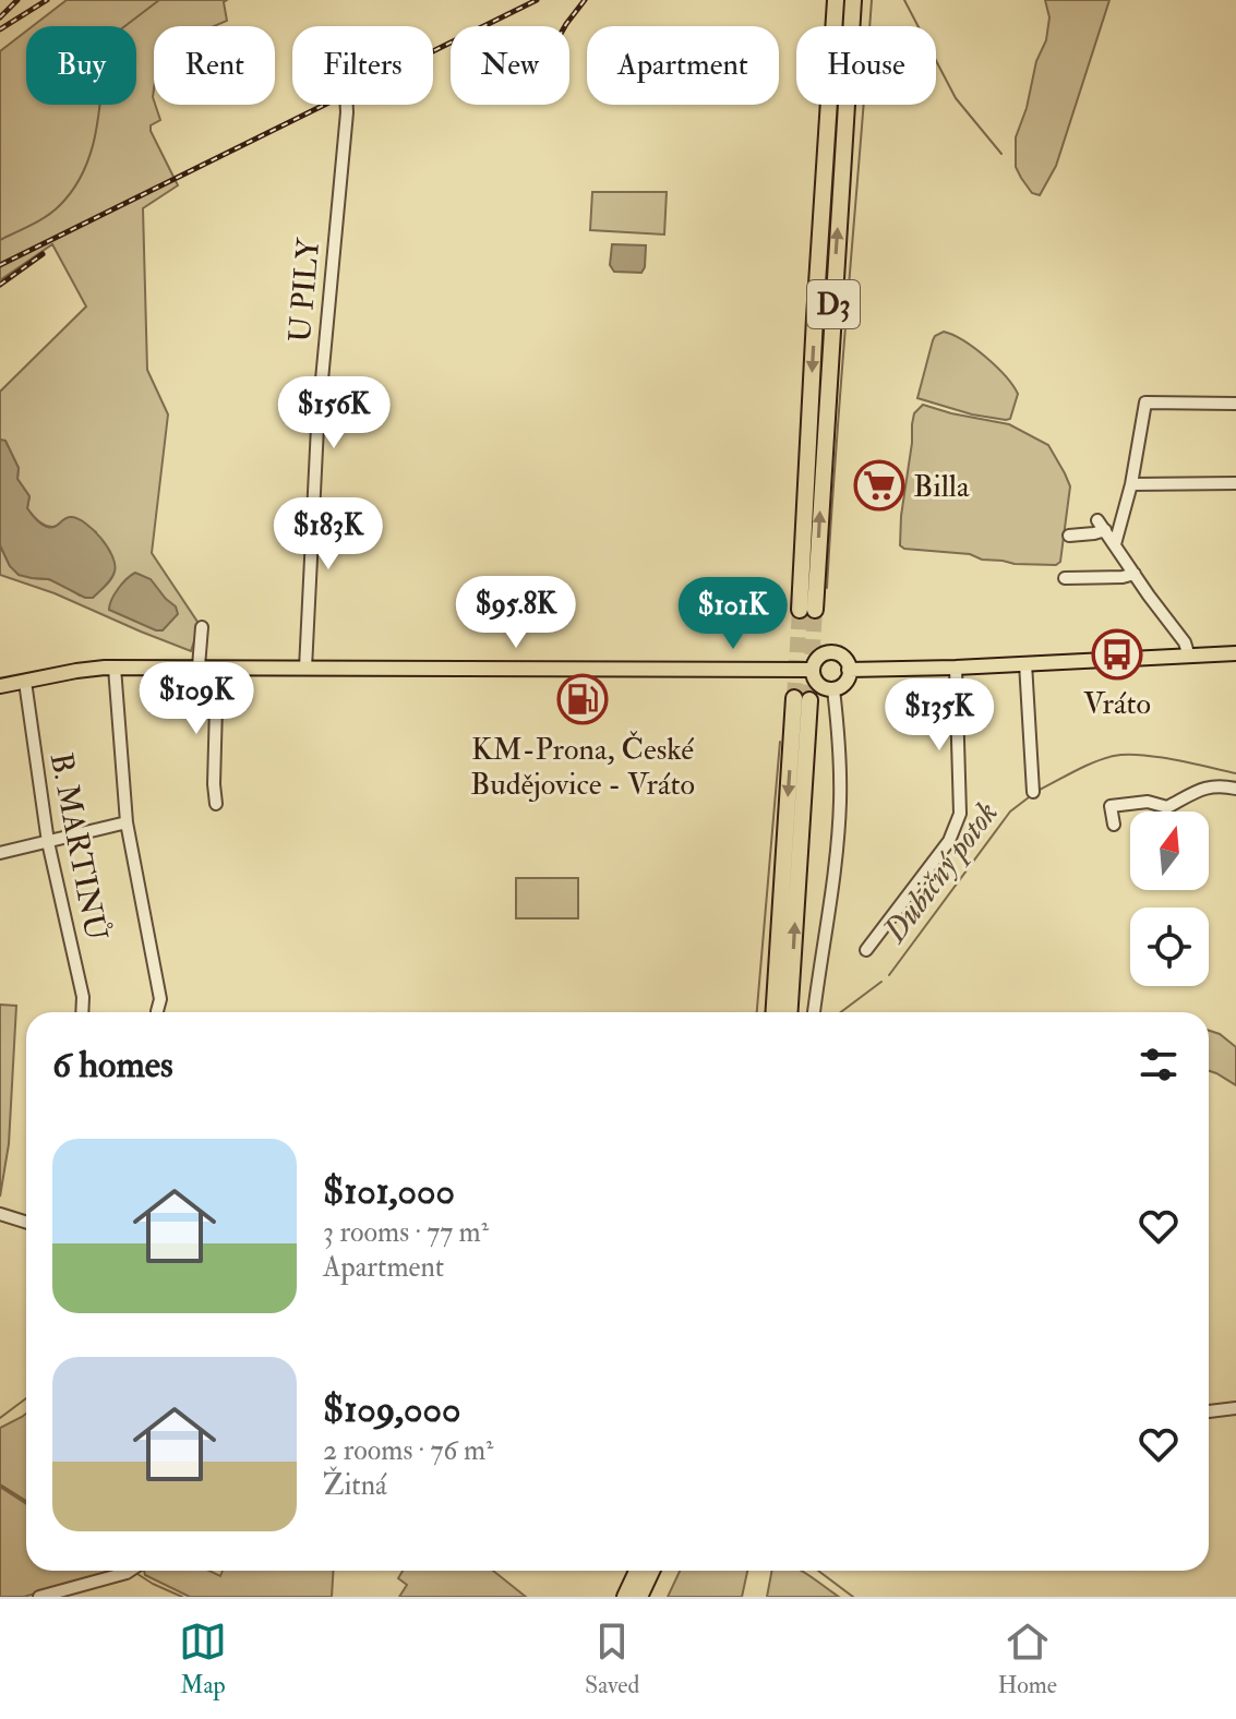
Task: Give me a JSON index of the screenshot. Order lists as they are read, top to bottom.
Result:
{
  "streets": {
    "highway": ["D3"],
    "street": ["U PILY", "B. MARTINŮ"]
  },
  "water": ["Dubičný potok"],
  "places": {
    "supermarket": ["Billa"],
    "bus stop": ["Vráto"],
    "fuel station": ["KM-Prona, České Budějovice - Vráto"]
  },
  "north": "top",
  "page": {
    "chip": [
      "Buy",
      "Rent",
      "Filters",
      "New",
      "Apartment",
      "House"
    ],
    "price": [
      "$156K",
      "$183K",
      "$95.8K",
      "$101K",
      "$109K",
      "$135K"
    ],
    "heading": "6 homes",
    "list": [
      {
        "name": "$101,000",
        "note": "3 rooms · 77 m² · Apartment"
      },
      {
        "name": "$109,000",
        "note": "2 rooms · 76 m² · Žitná"
      }
    ],
    "tabs": ["Map", "Saved", "Home"]
  }
}
